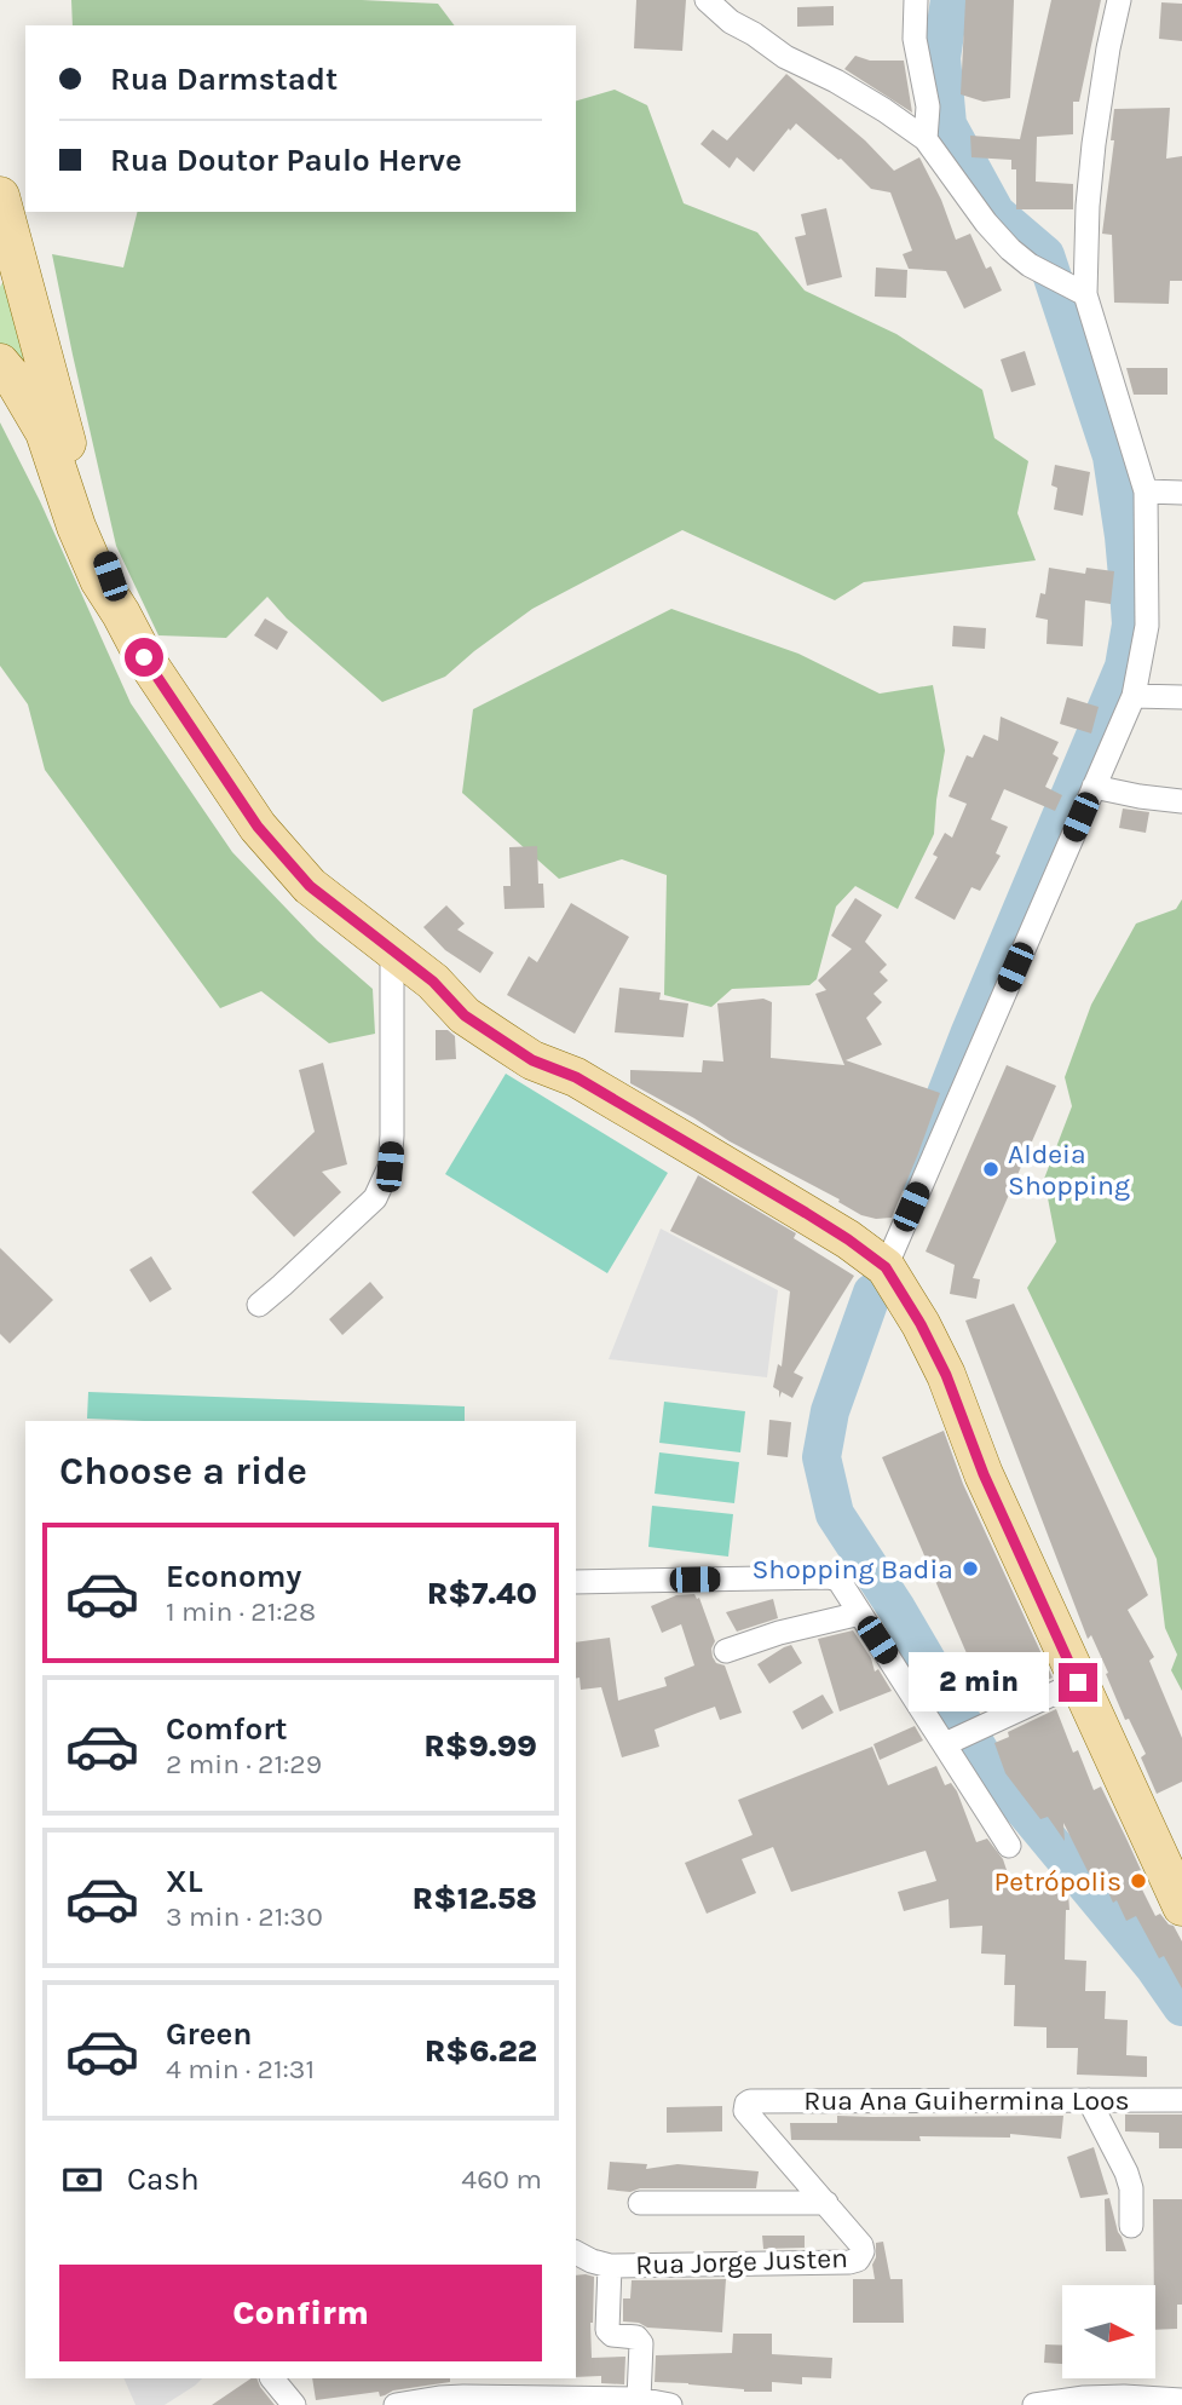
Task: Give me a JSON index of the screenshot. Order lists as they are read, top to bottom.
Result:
{
  "streets": {
    "street": ["Rua Ana Guihermina Loos", "Rua Jorge Justen"]
  },
  "crossings": [
    ["Rua Ana Guihermina Loos", "Rua Jorge Justen"]
  ],
  "places": ["Aldeia Shopping", "Shopping Badia", "Petrópolis"],
  "north": "right",
  "page": {
    "banner": ["Rua Darmstadt", "Rua Doutor Paulo Herve"],
    "heading": "Choose a ride",
    "list": [
      {
        "name": "Economy",
        "note": "1 min · 21:28",
        "value": "R$7.40"
      },
      {
        "name": "Comfort",
        "note": "2 min · 21:29",
        "value": "R$9.99"
      },
      {
        "name": "XL",
        "note": "3 min · 21:30",
        "value": "R$12.58"
      },
      {
        "name": "Green",
        "note": "4 min · 21:31",
        "value": "R$6.22"
      }
    ],
    "bubble": "2 min",
    "pay": ["Cash", "460 m"],
    "buttons": "Confirm"
  }
}
